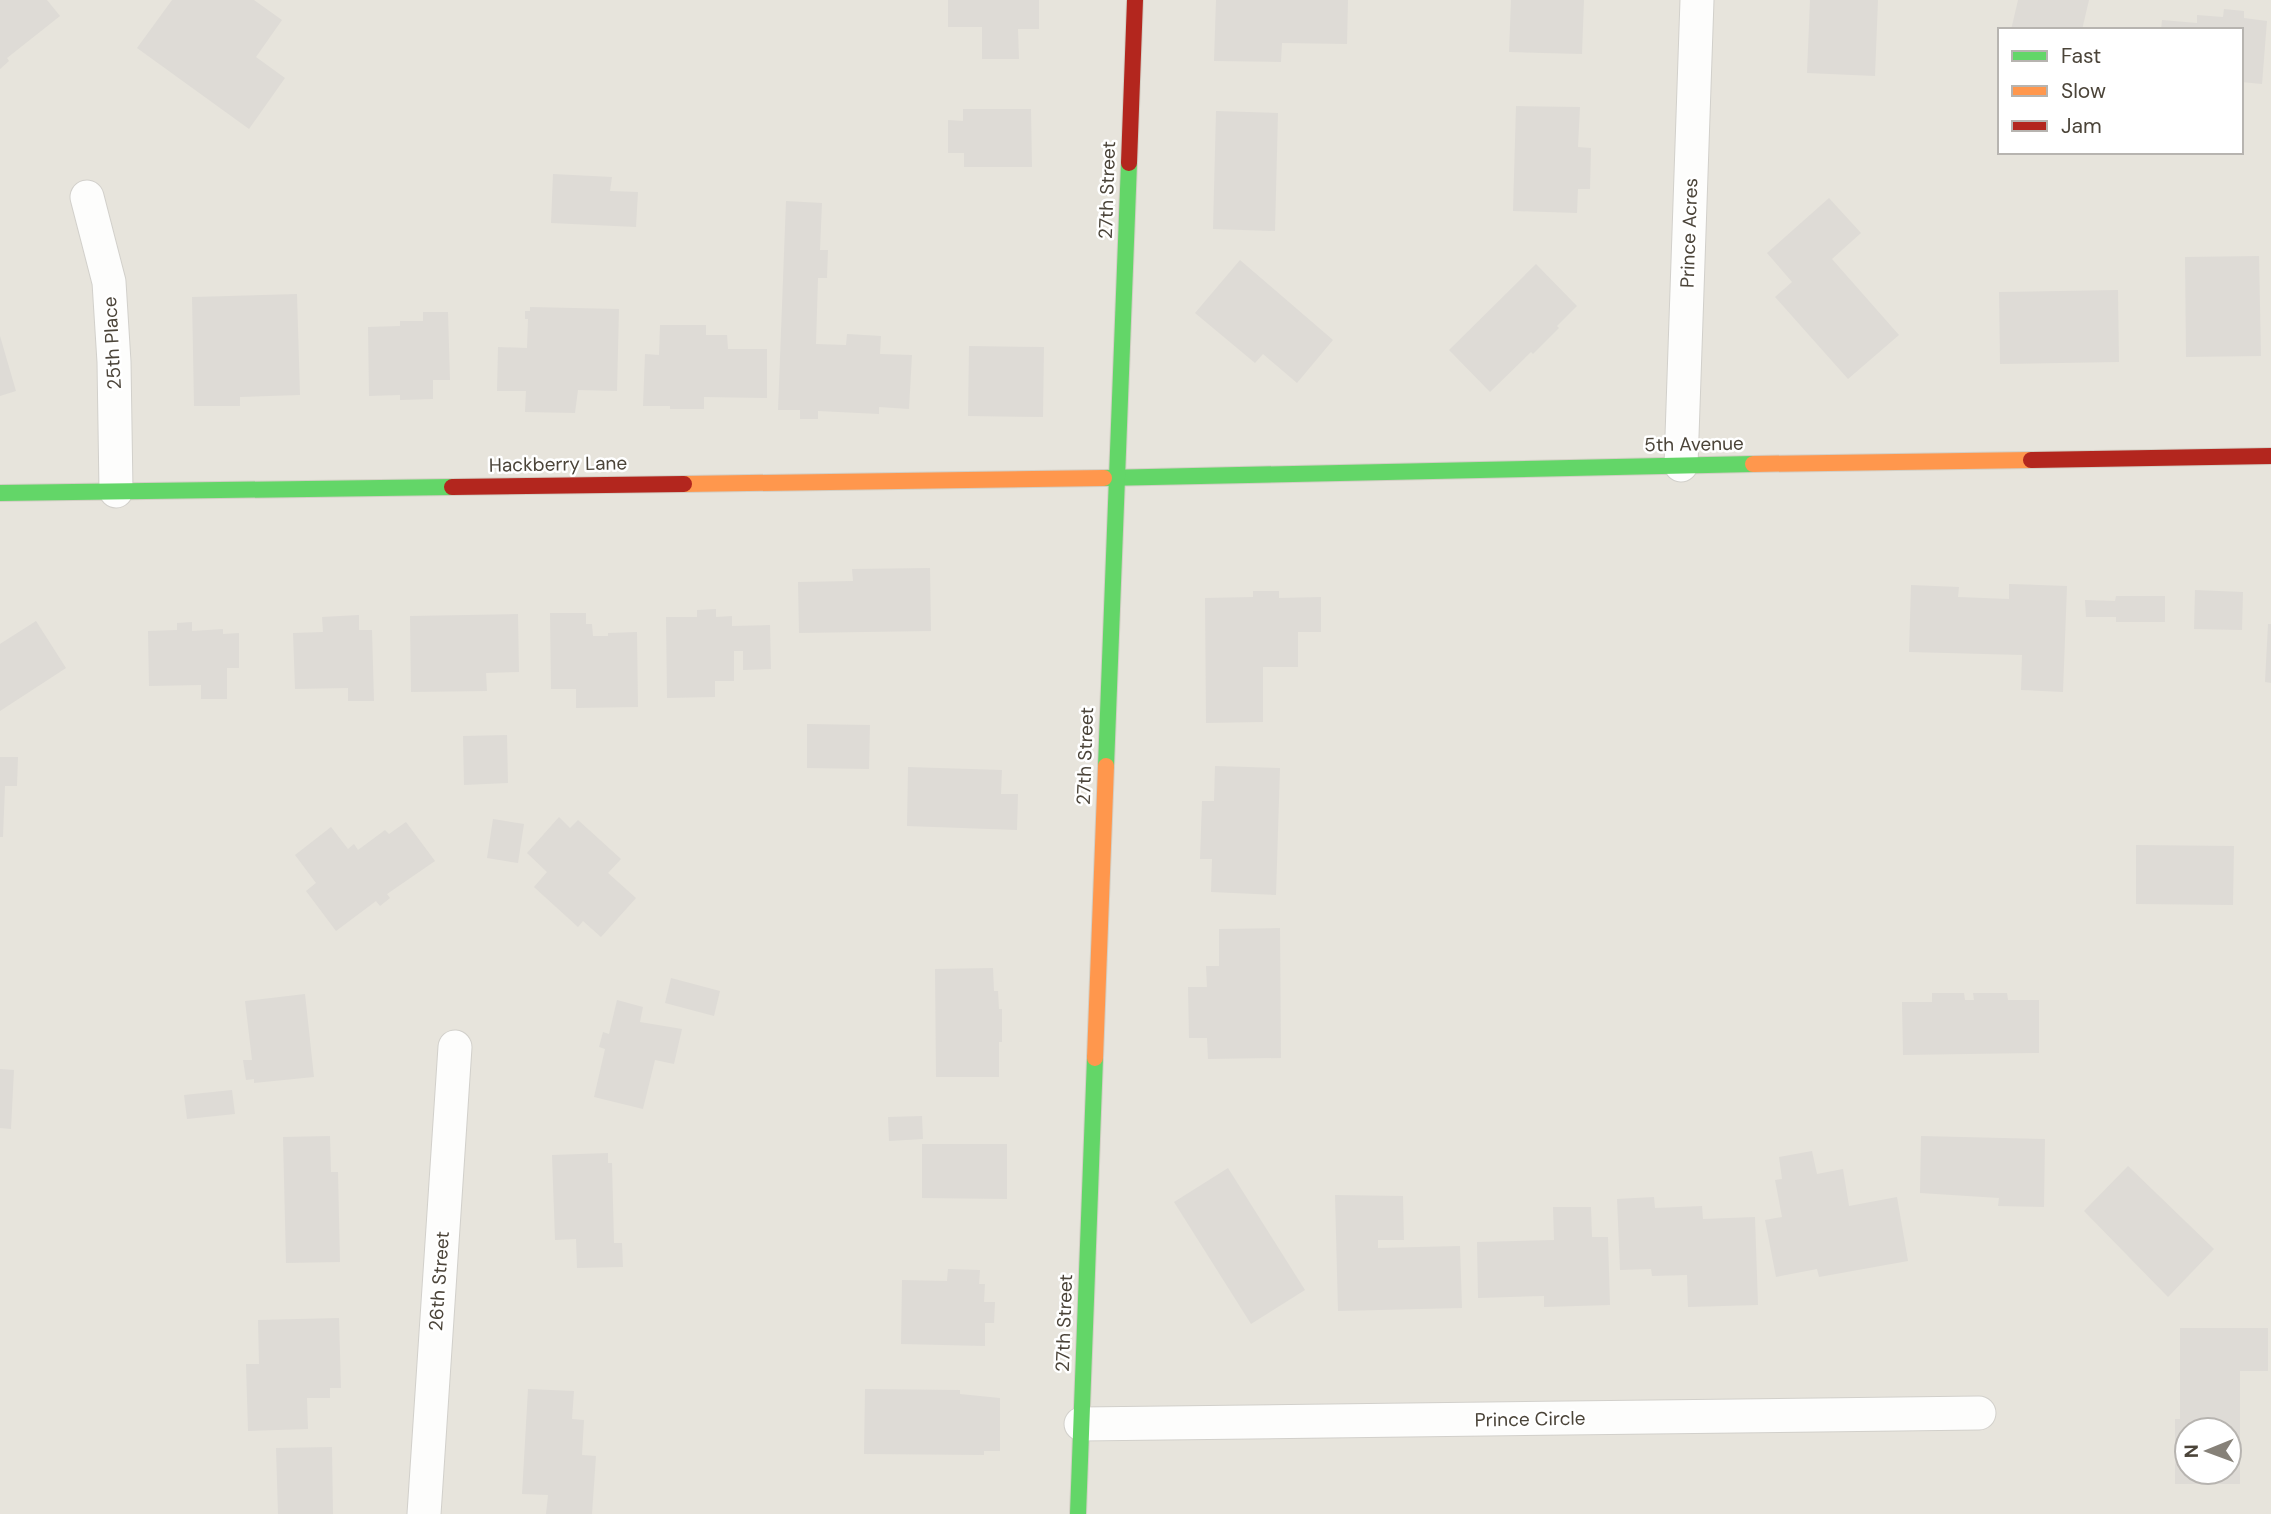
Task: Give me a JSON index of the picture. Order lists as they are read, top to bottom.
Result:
{
  "streets": {
    "street": [
      "27th Street",
      "Prince Acres",
      "25th Place",
      "5th Avenue",
      "Hackberry Lane",
      "26th Street",
      "Prince Circle"
    ]
  },
  "crossings": [
    ["27th Street", "5th Avenue"],
    ["27th Street", "Hackberry Lane"],
    ["27th Street", "Prince Circle"],
    ["Prince Acres", "5th Avenue"],
    ["25th Place", "Hackberry Lane"],
    ["5th Avenue", "Hackberry Lane"]
  ],
  "legend": ["Fast", "Slow", "Jam"],
  "north": "left"
}
